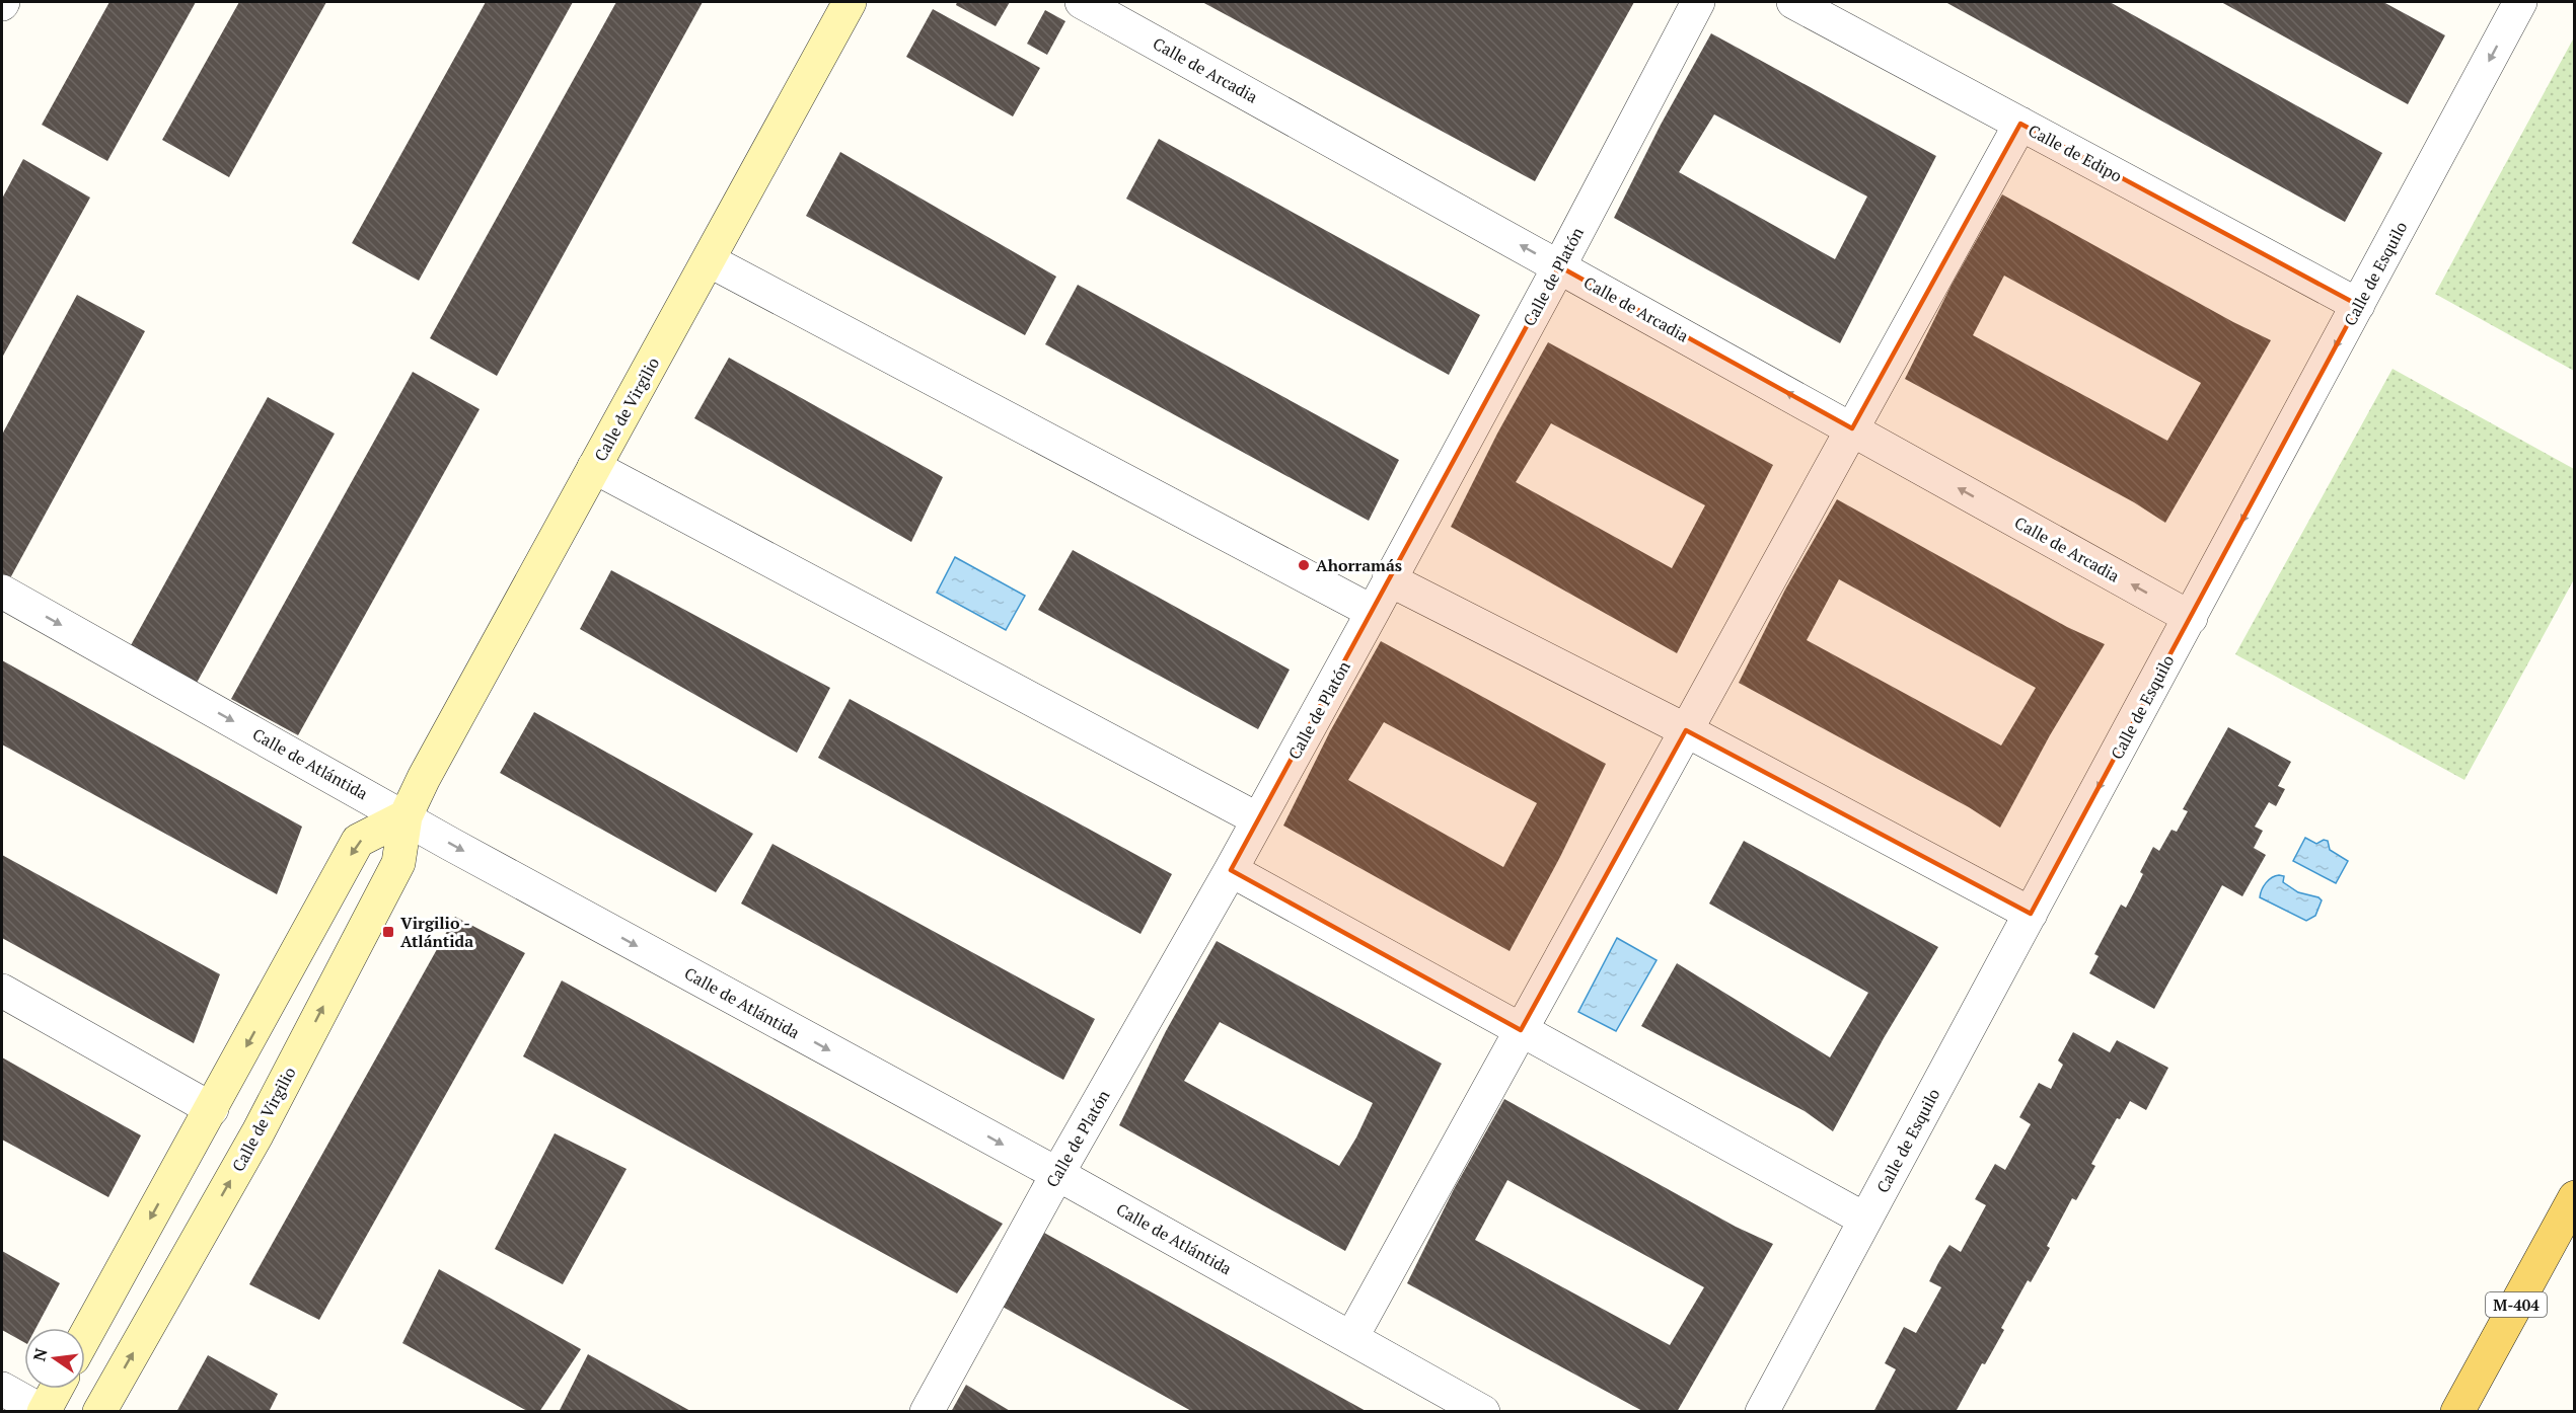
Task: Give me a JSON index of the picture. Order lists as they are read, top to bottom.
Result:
{
  "streets": {
    "main road": ["M-404"],
    "street": [
      "Calle de Arcadia",
      "Calle de Edipo",
      "Calle de Esquilo",
      "Calle de Platón",
      "Calle de Virgilio",
      "Calle de Atlántida"
    ]
  },
  "crossings": [
    ["Calle de Arcadia", "Calle de Esquilo"],
    ["Calle de Arcadia", "Calle de Platón"],
    ["Calle de Edipo", "Calle de Esquilo"],
    ["Calle de Platón", "Calle de Atlántida"],
    ["Calle de Virgilio", "Calle de Atlántida"]
  ],
  "one_way": ["Calle de Arcadia", "Calle de Esquilo", "Calle de Atlántida"],
  "places": {
    "other": ["Ahorramás"],
    "transit": ["Virgilio - Atlántida"]
  },
  "north": "left"
}
